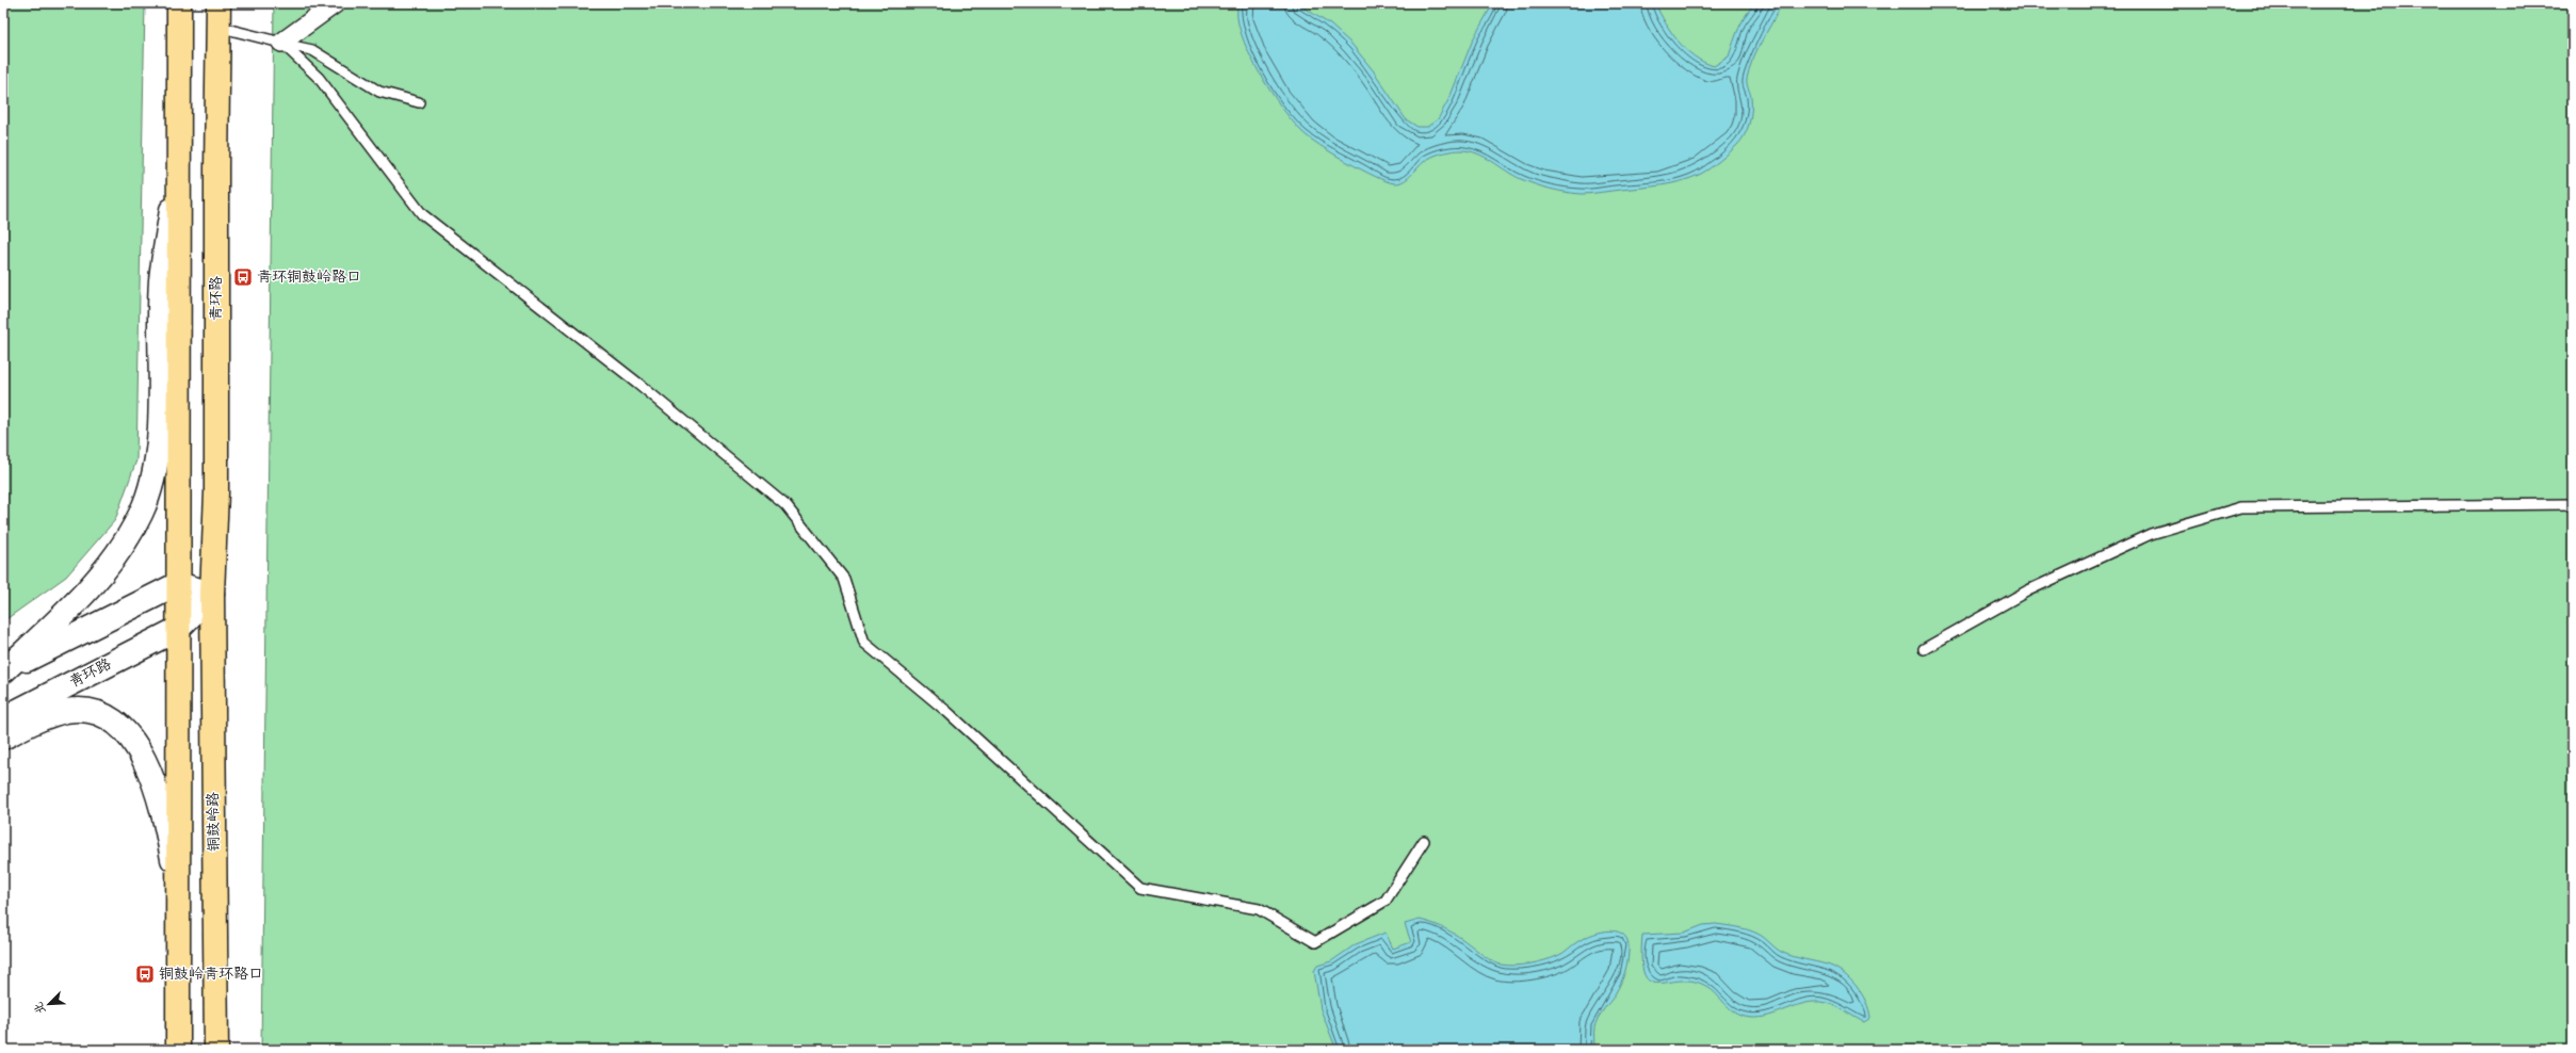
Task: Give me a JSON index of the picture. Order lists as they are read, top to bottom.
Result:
{
  "streets": {
    "main road": ["青环路", "铜鼓岭路"]
  },
  "crossings": [
    ["青环路", "铜鼓岭路"]
  ],
  "places": {
    "bus stop": ["青环铜鼓岭路口", "铜鼓岭青环路口"]
  },
  "north": "bottom left"
}
